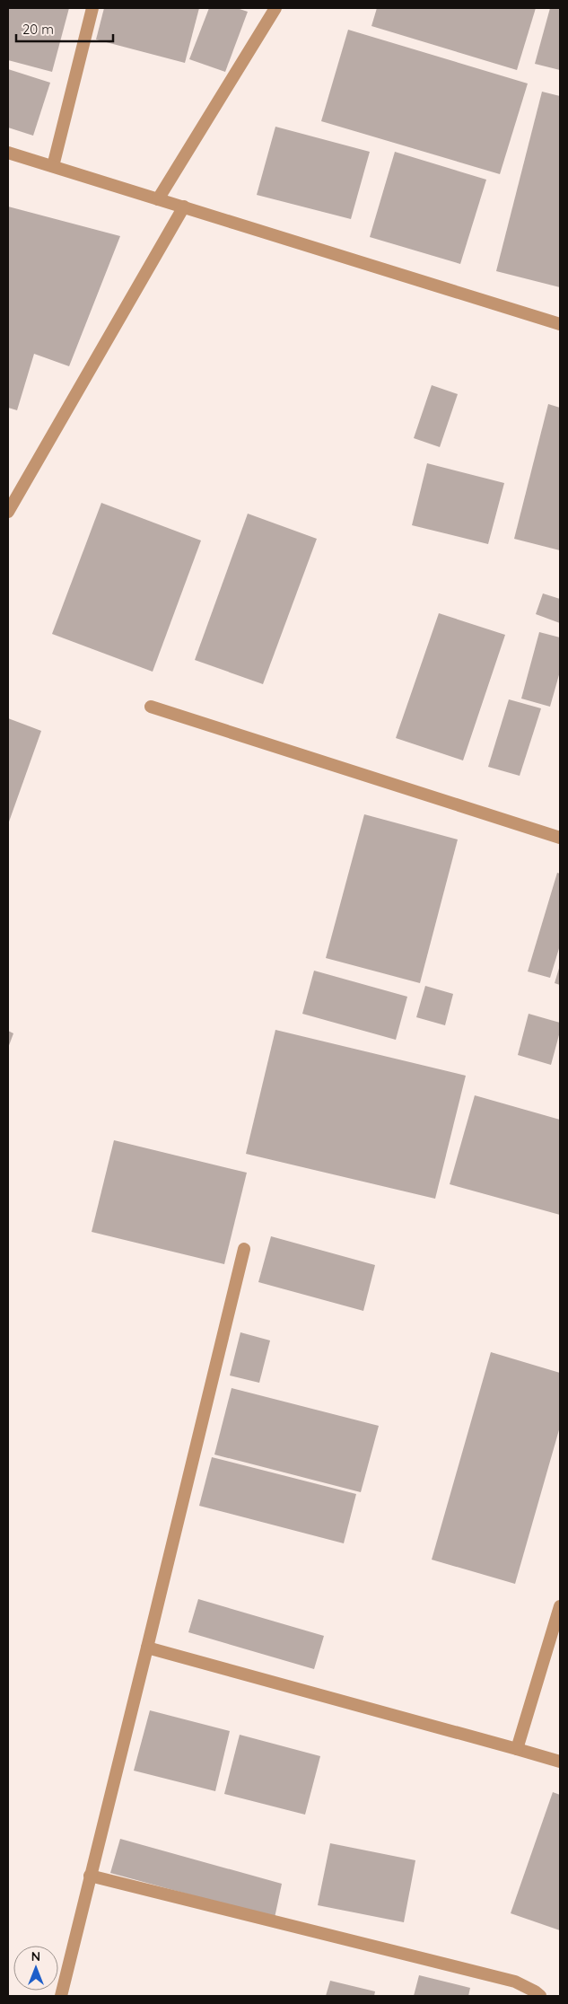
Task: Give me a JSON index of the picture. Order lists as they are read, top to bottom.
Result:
{
  "scale_bar": "20 m",
  "north": "top"
}
